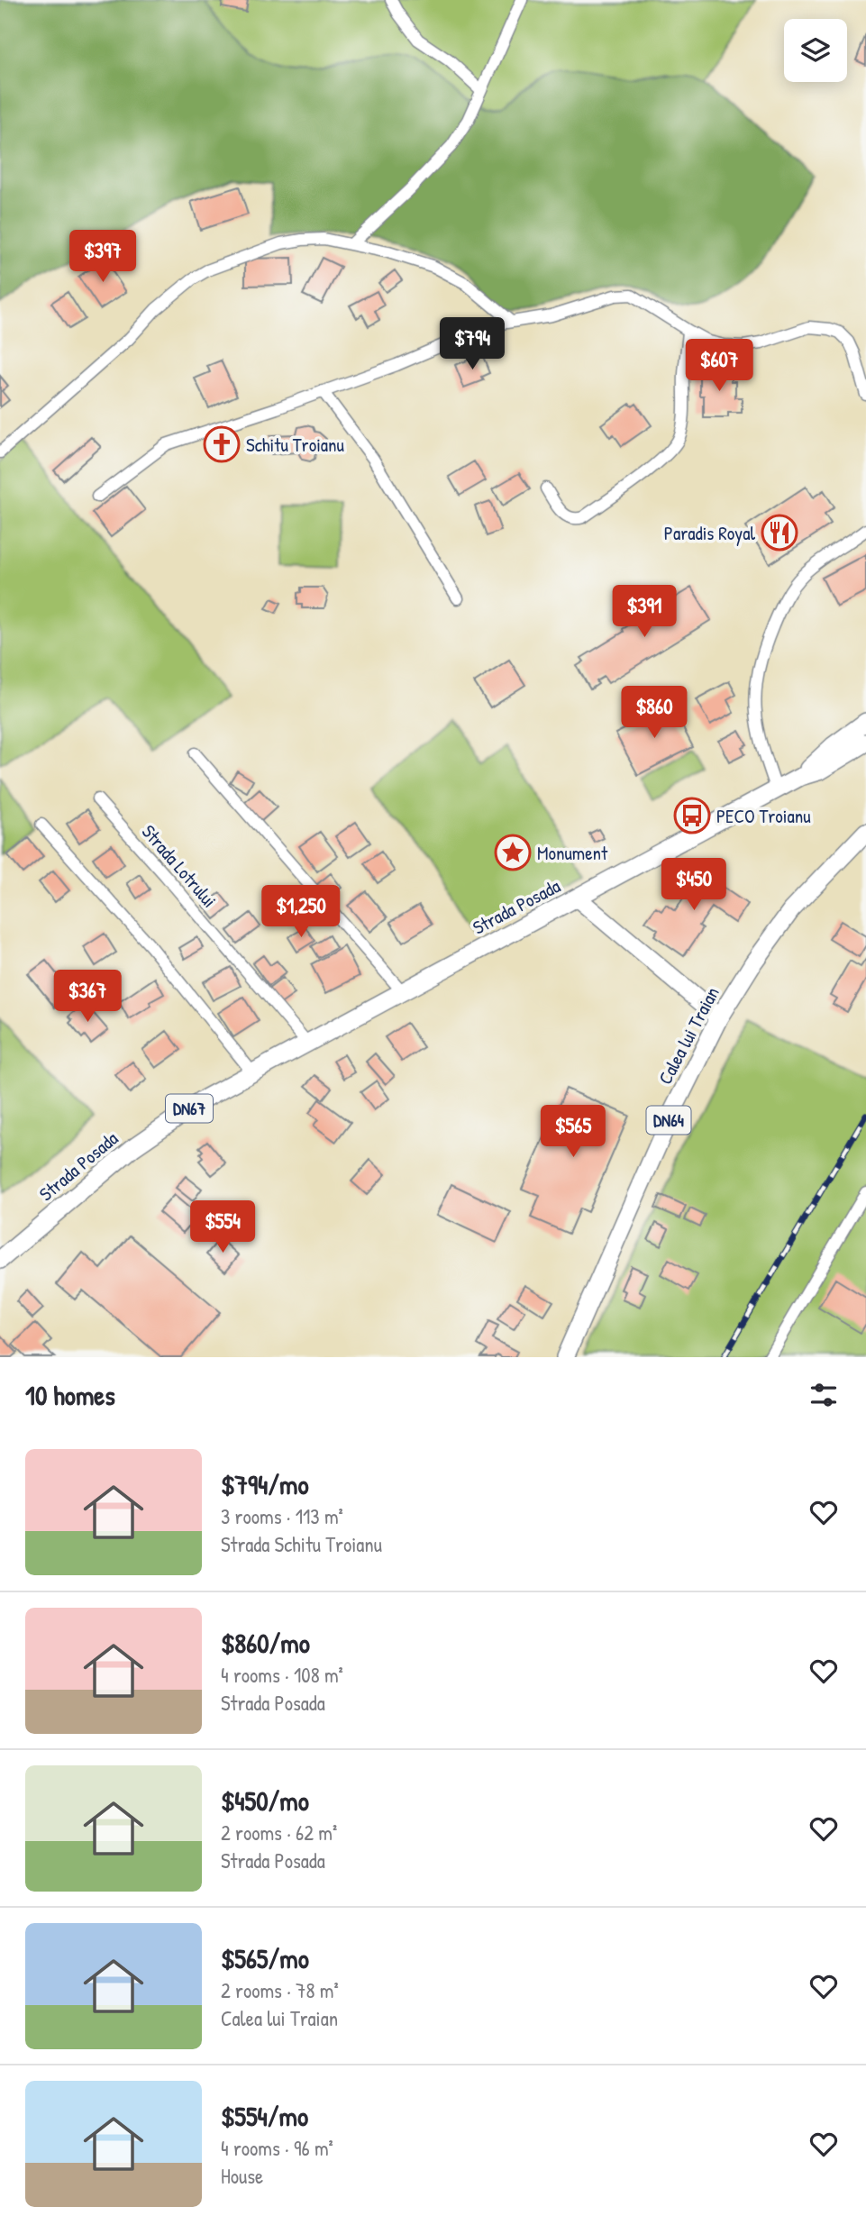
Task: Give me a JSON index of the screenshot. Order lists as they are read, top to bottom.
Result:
{
  "streets": {
    "main road": [
      "Strada Posada",
      "Calea lui Traian",
      "DN67",
      "DN64"
    ],
    "street": ["Strada Lotrului"]
  },
  "crossings": [
    ["Strada Lotrului", "Strada Posada"]
  ],
  "places": {
    "church": ["Schitu Troianu"],
    "restaurant": ["Paradis Royal"],
    "bus stop": ["PECO Troianu"],
    "place": ["Monument"]
  },
  "page": {
    "price": [
      "$397",
      "$794",
      "$607",
      "$391",
      "$860",
      "$450",
      "$1,250",
      "$367",
      "$565",
      "$554"
    ],
    "heading": "10 homes",
    "list": [
      {
        "name": "$794/mo",
        "note": "3 rooms · 113 m² · Strada Schitu Troianu"
      },
      {
        "name": "$860/mo",
        "note": "4 rooms · 108 m² · Strada Posada"
      },
      {
        "name": "$450/mo",
        "note": "2 rooms · 62 m² · Strada Posada"
      },
      {
        "name": "$565/mo",
        "note": "2 rooms · 78 m² · Calea lui Traian"
      },
      {
        "name": "$554/mo",
        "note": "4 rooms · 96 m² · House"
      }
    ]
  }
}
